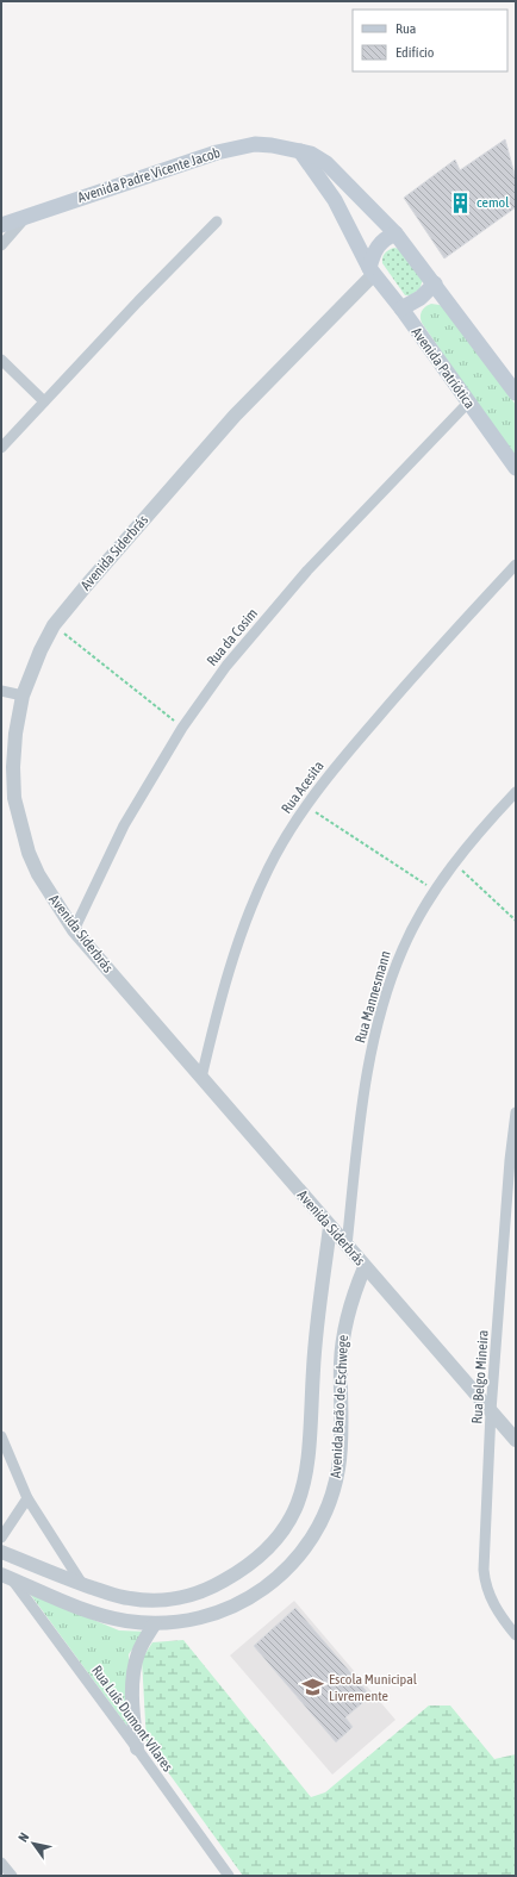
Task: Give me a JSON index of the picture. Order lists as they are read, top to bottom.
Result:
{
  "streets": {
    "main road": ["Avenida Padre Vicente Jacob", "Avenida Patriótica"],
    "street": [
      "Avenida Siderbrás",
      "Rua da Cosim",
      "Rua Acesita",
      "Rua Mannesmann",
      "Rua Belgo Mineira",
      "Avenida Barão de Eschwege",
      "Rua Luís Dumont Vilares"
    ]
  },
  "crossings": [
    ["Avenida Padre Vicente Jacob", "Avenida Patriótica"],
    ["Avenida Patriótica", "Avenida Siderbrás"],
    ["Avenida Patriótica", "Rua da Cosim"],
    ["Avenida Siderbrás", "Rua da Cosim"],
    ["Avenida Siderbrás", "Rua Acesita"],
    ["Avenida Siderbrás", "Rua Mannesmann"],
    ["Avenida Siderbrás", "Rua Belgo Mineira"],
    ["Avenida Siderbrás", "Avenida Barão de Eschwege"],
    ["Avenida Barão de Eschwege", "Rua Luís Dumont Vilares"]
  ],
  "places": {
    "building": ["cemol"],
    "school or university": ["Escola Municipal Livremente"]
  },
  "legend": ["Rua", "Edifício"],
  "north": "top left"
}
